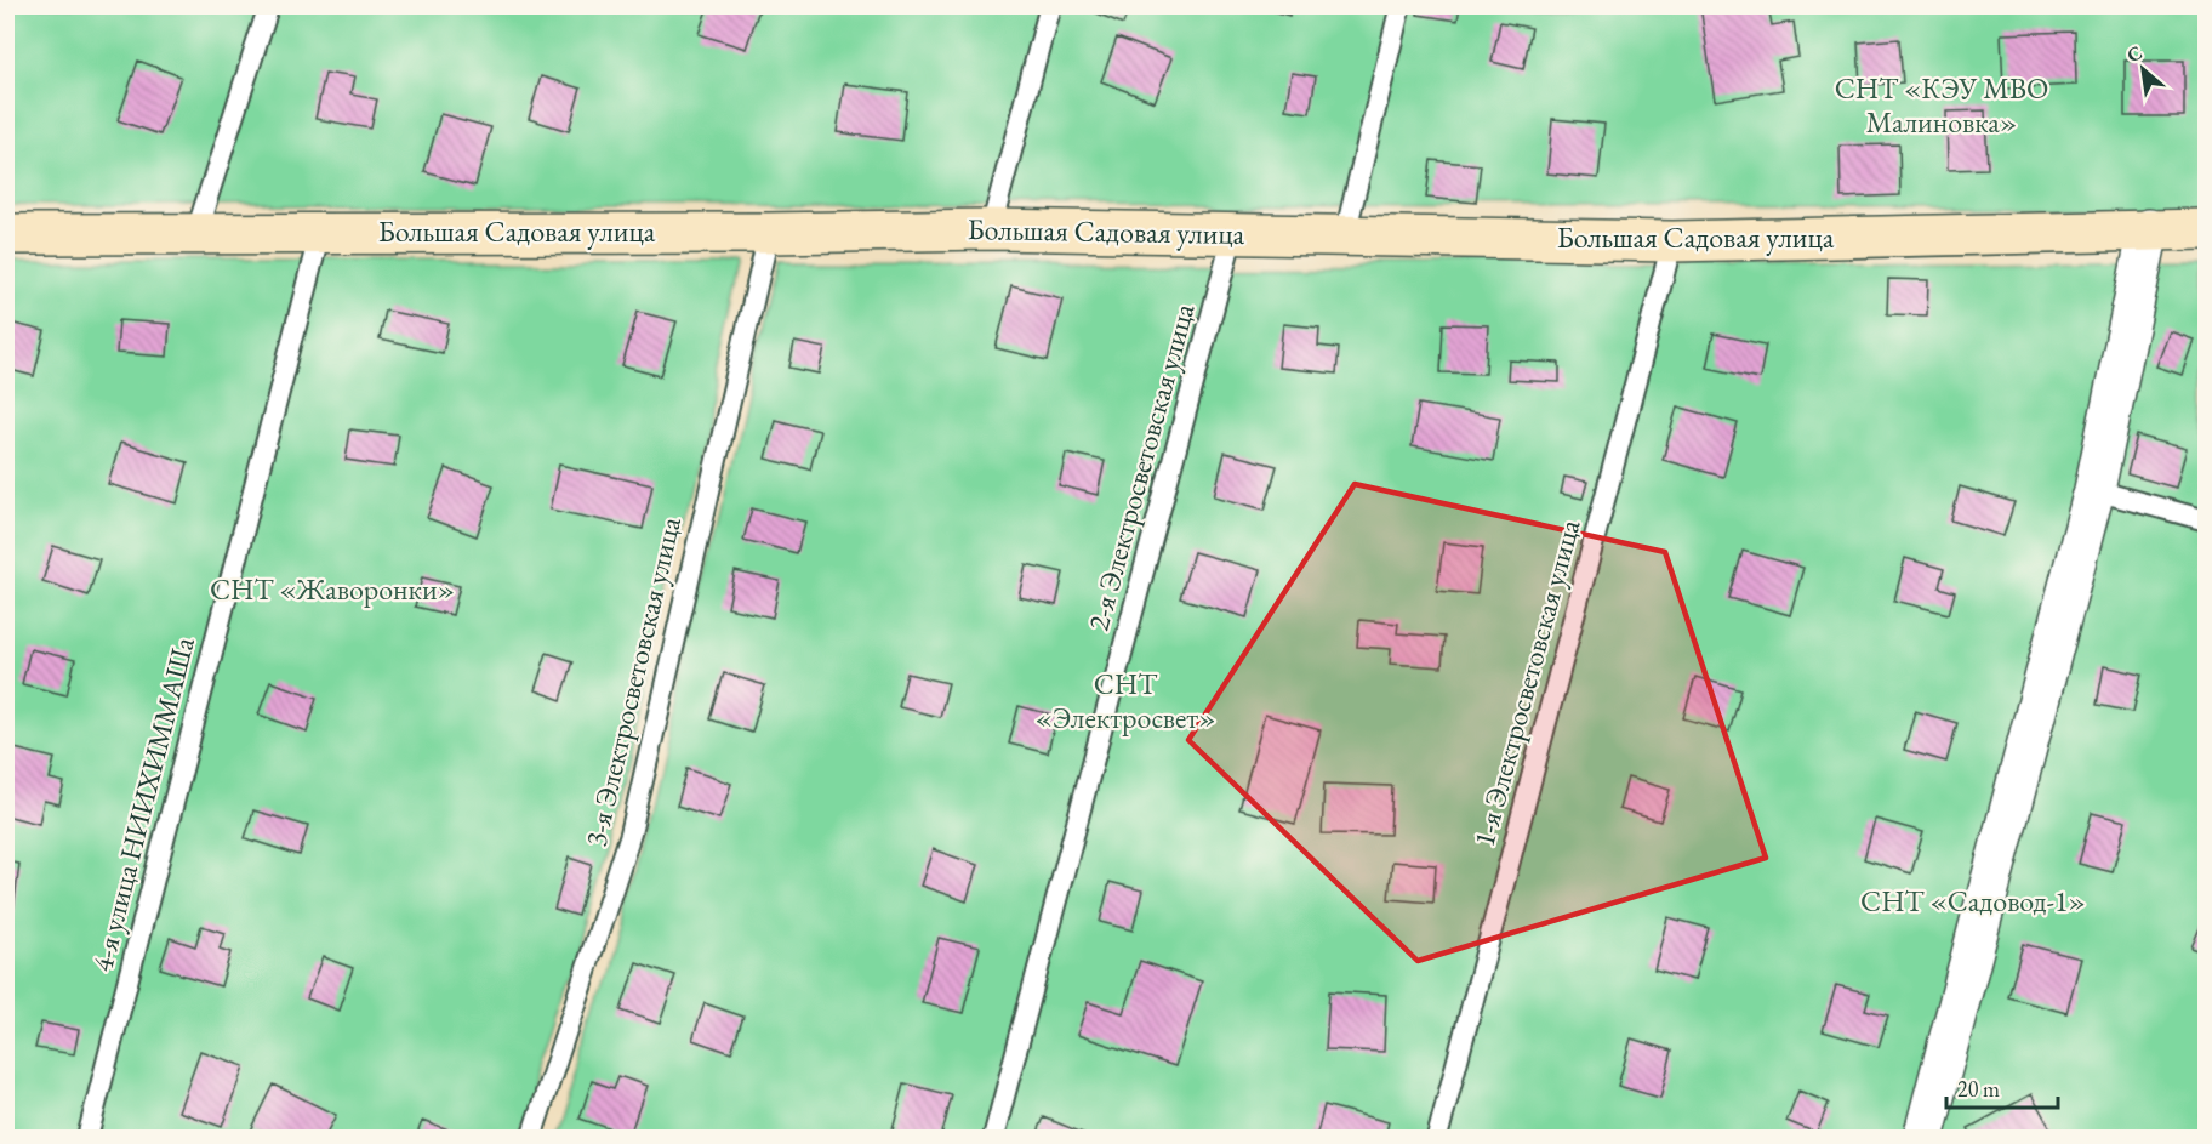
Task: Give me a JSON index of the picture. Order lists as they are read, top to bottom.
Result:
{
  "streets": {
    "street": ["Большая Садовая улица"],
    "lane": [
      "2-я Электросветовская улица",
      "3-я Электросветовская улица",
      "1-я Электросветовская улица",
      "4-я улица НИИХИММАШа"
    ]
  },
  "crossings": [
    ["Большая Садовая улица", "2-я Электросветовская улица"],
    ["Большая Садовая улица", "3-я Электросветовская улица"],
    ["Большая Садовая улица", "1-я Электросветовская улица"],
    ["Большая Садовая улица", "4-я улица НИИХИММАШа"]
  ],
  "parks": [
    "СНТ «КЭУ МВО Малиновка»",
    "СНТ «Жаворонки»",
    "СНТ «Электросвет»",
    "СНТ «Садовод-1»"
  ],
  "scale_bar": "20 m",
  "north": "top left"
}
